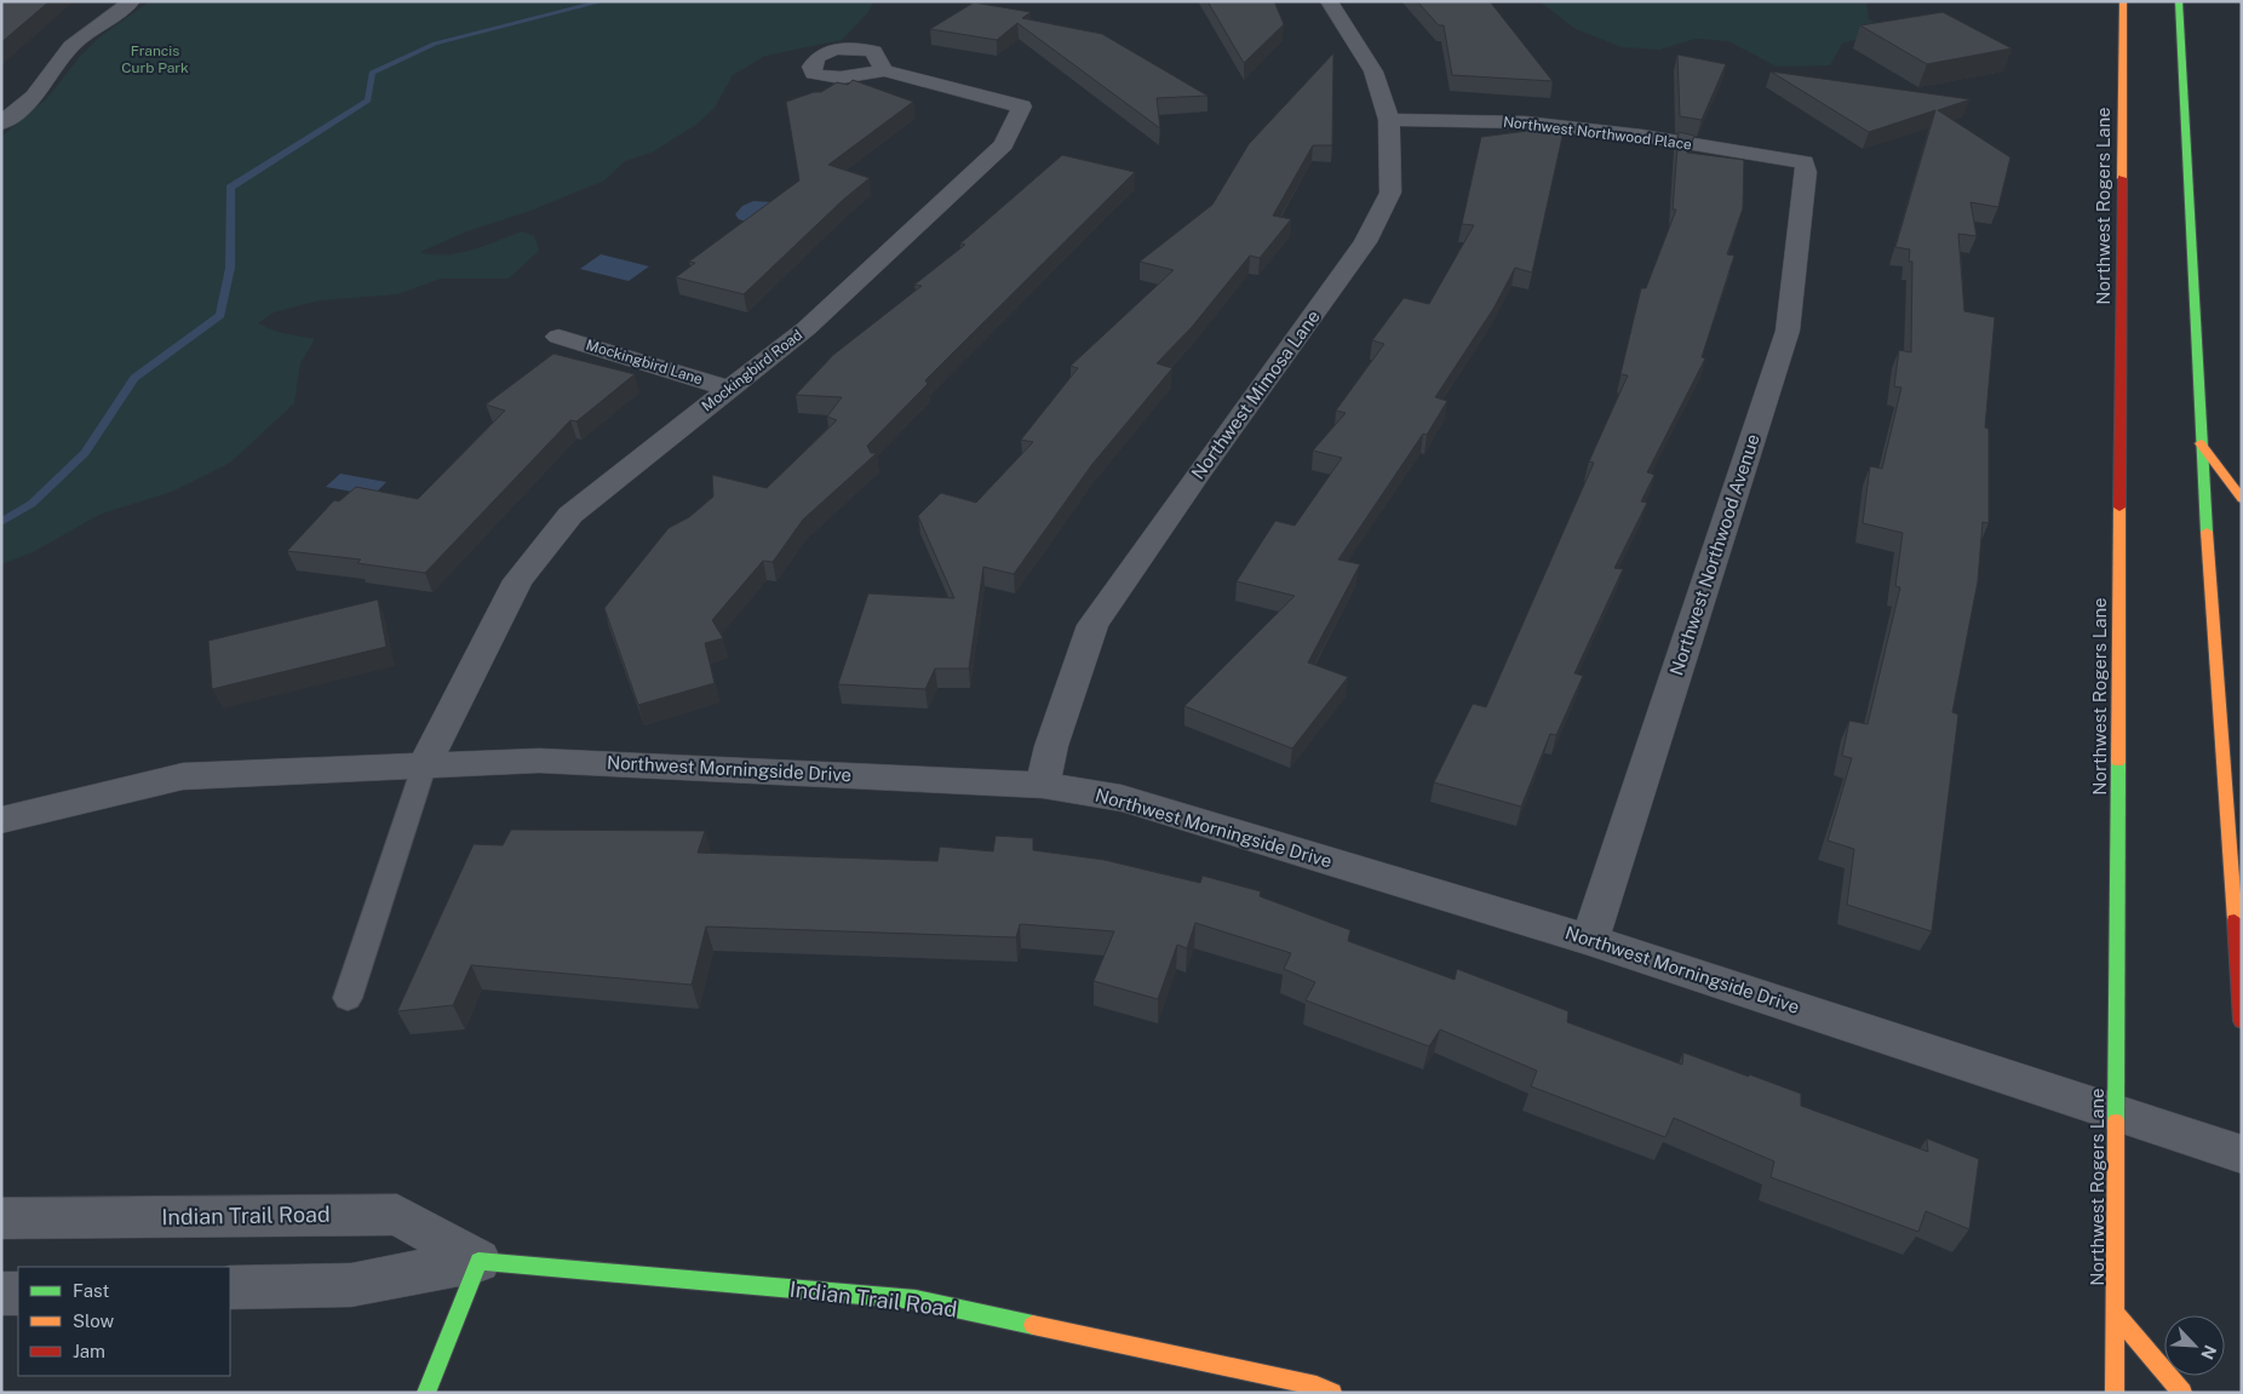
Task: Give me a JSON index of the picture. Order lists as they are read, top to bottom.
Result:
{
  "streets": {
    "main road": ["Northwest Rogers Lane", "Indian Trail Road"],
    "street": [
      "Northwest Northwood Place",
      "Mockingbird Lane",
      "Mockingbird Road",
      "Northwest Mimosa Lane",
      "Northwest Northwood Avenue",
      "Northwest Morningside Drive"
    ]
  },
  "crossings": [
    ["Northwest Northwood Place", "Northwest Mimosa Lane"],
    ["Northwest Northwood Place", "Northwest Northwood Avenue"],
    ["Northwest Rogers Lane", "Northwest Morningside Drive"],
    ["Mockingbird Lane", "Mockingbird Road"],
    ["Mockingbird Road", "Northwest Morningside Drive"],
    ["Northwest Mimosa Lane", "Northwest Morningside Drive"],
    ["Northwest Northwood Avenue", "Northwest Morningside Drive"]
  ],
  "parks": ["Francis Curb Park"],
  "legend": ["Fast", "Slow", "Jam"],
  "north": "bottom right"
}
